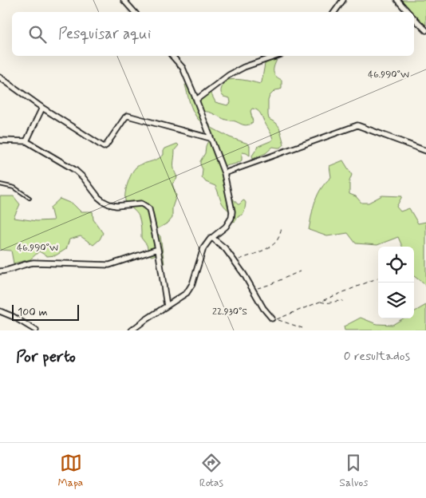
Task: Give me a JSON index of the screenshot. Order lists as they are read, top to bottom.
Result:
{
  "scale_bar": "100 m",
  "page": {
    "search": "Pesquisar aqui",
    "scale": "100 m",
    "heading": ["Por perto", "0 resultados"],
    "nav": ["Mapa", "Rotas", "Salvos"]
  },
  "coordinates": ["46.990°W", "22.930°S"]
}
